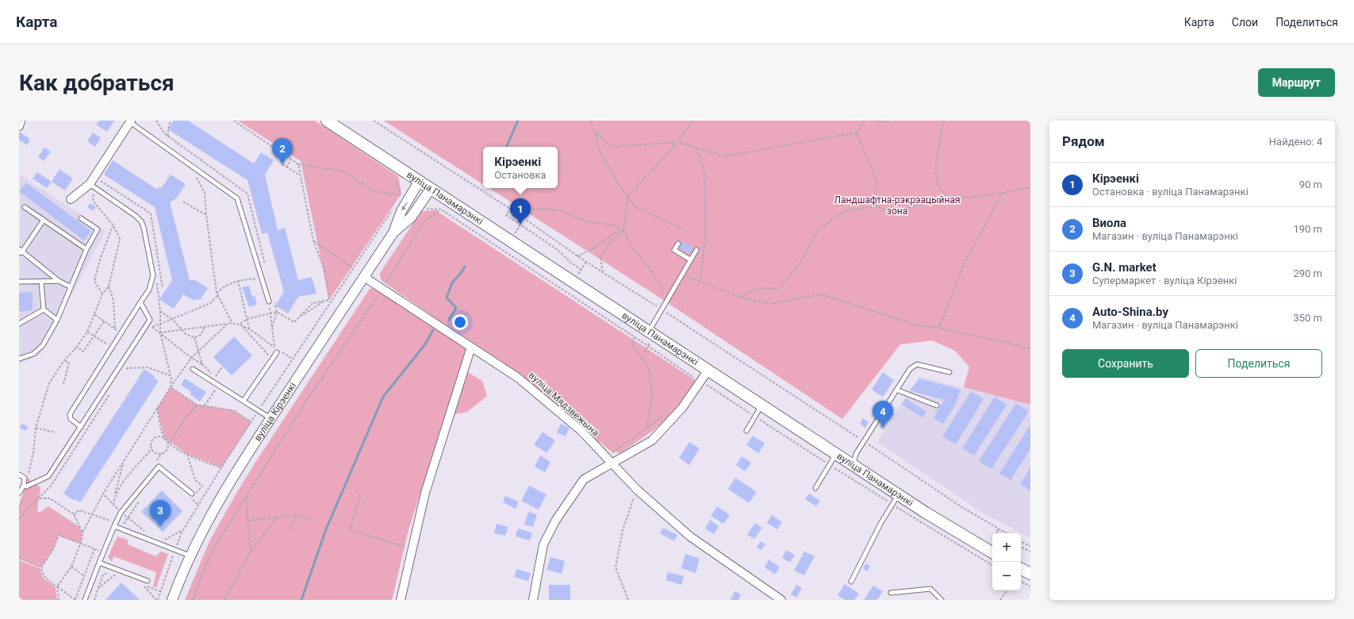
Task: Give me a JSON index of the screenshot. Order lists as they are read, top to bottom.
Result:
{
  "streets": {
    "main road": ["вуліца Панамарэнкі"],
    "street": ["вуліца Мядзвежына", "вуліца Кірэенкі"]
  },
  "crossings": [
    ["вуліца Панамарэнкі", "вуліца Кірэенкі"],
    ["вуліца Мядзвежына", "вуліца Кірэенкі"]
  ],
  "parks": ["Ландшафтна-рэкрэацыйная зона"],
  "page": {
    "header": "Карта",
    "nav": ["Карта", "Слои", "Поделиться"],
    "buttons": [
      "Маршрут",
      ["Сохранить", "Поделиться"]
    ],
    "title": "Как добраться",
    "heading": ["Рядом", "Найдено: 4"],
    "pins": [
      "2",
      "1",
      "4",
      "3"
    ],
    "popup": ["Кірэенкі", "Остановка"],
    "list": [
      {
        "mark": "1",
        "name": "Кірэенкі",
        "note": "Остановка · вуліца Панамарэнкі",
        "value": "90 m"
      },
      {
        "mark": "2",
        "name": "Виола",
        "note": "Магазин · вуліца Панамарэнкі",
        "value": "190 m"
      },
      {
        "mark": "3",
        "name": "G.N. market",
        "note": "Супермаркет · вуліца Кірэенкі",
        "value": "290 m"
      },
      {
        "mark": "4",
        "name": "Auto-Shina.by",
        "note": "Магазин · вуліца Панамарэнкі",
        "value": "350 m"
      }
    ],
    "map_buttons": ["+", "−"]
  }
}
